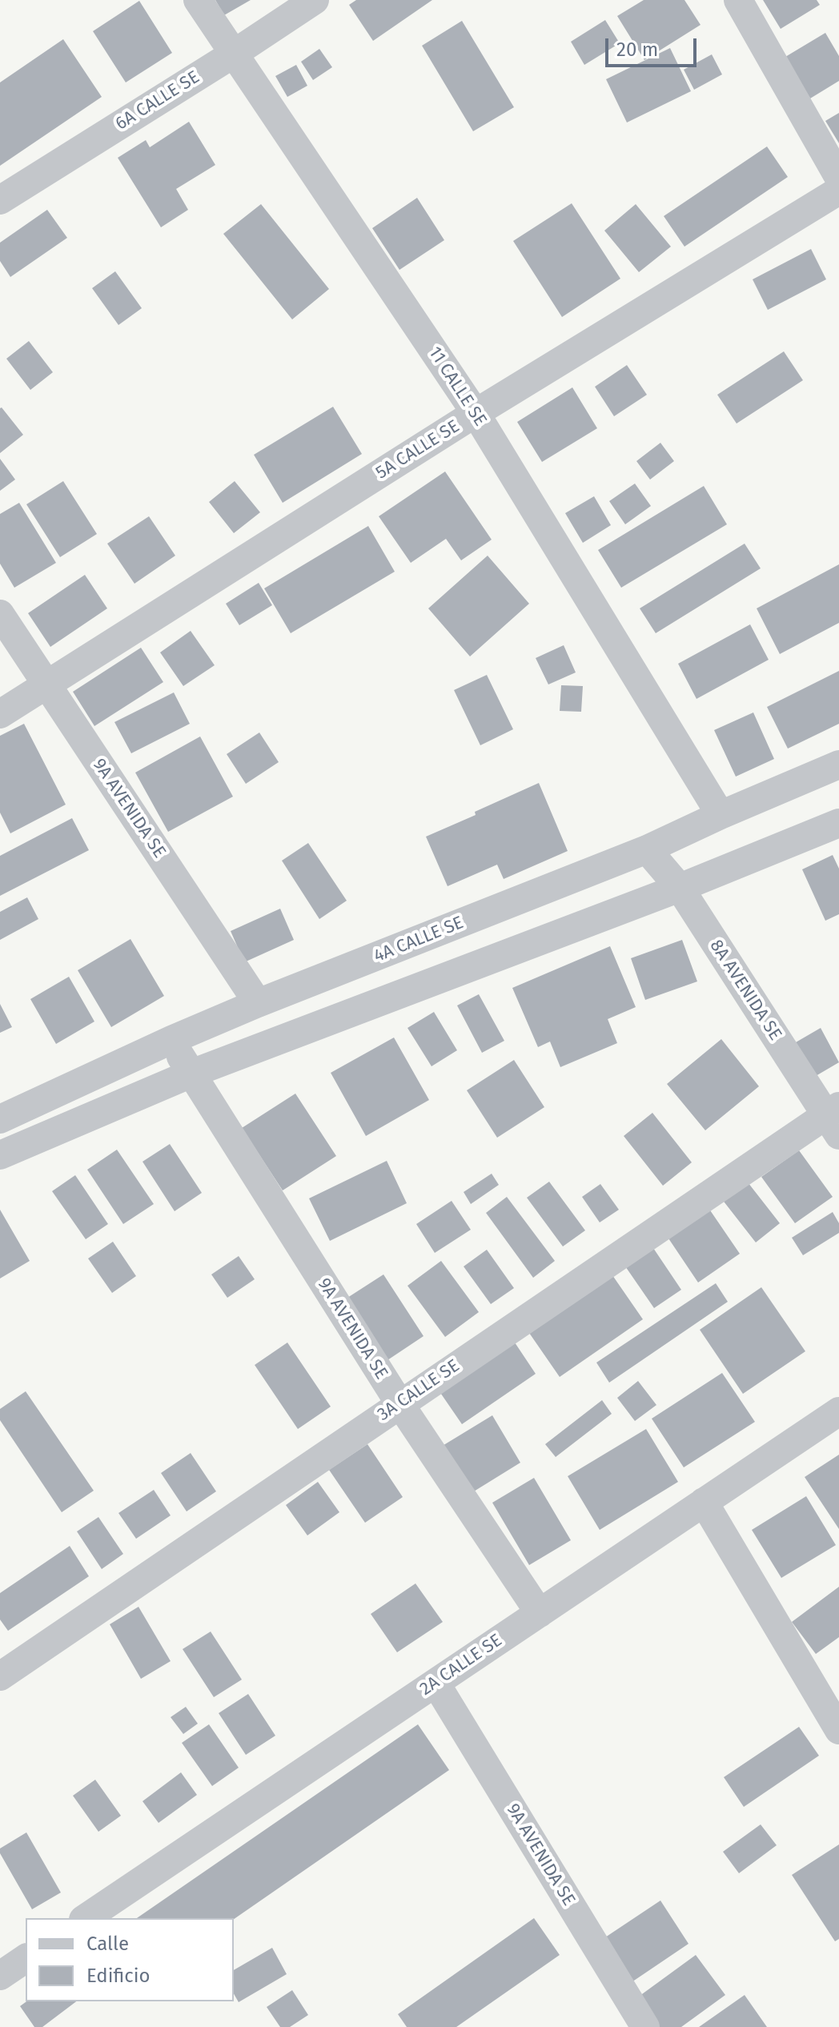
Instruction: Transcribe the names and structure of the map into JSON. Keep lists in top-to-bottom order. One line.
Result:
{"streets":{"street":["6A CALLE SE","11 CALLE SE","5A CALLE SE","9A AVENIDA SE","4A CALLE SE","8A AVENIDA SE","3A CALLE SE","2A CALLE SE"]},"crossings":[["6A CALLE SE","11 CALLE SE"],["11 CALLE SE","5A CALLE SE"],["11 CALLE SE","4A CALLE SE"],["5A CALLE SE","9A AVENIDA SE"],["9A AVENIDA SE","4A CALLE SE"],["9A AVENIDA SE","3A CALLE SE"],["9A AVENIDA SE","2A CALLE SE"],["4A CALLE SE","8A AVENIDA SE"],["8A AVENIDA SE","3A CALLE SE"]],"legend":["Calle","Edificio"],"scale_bar":"20 m"}
